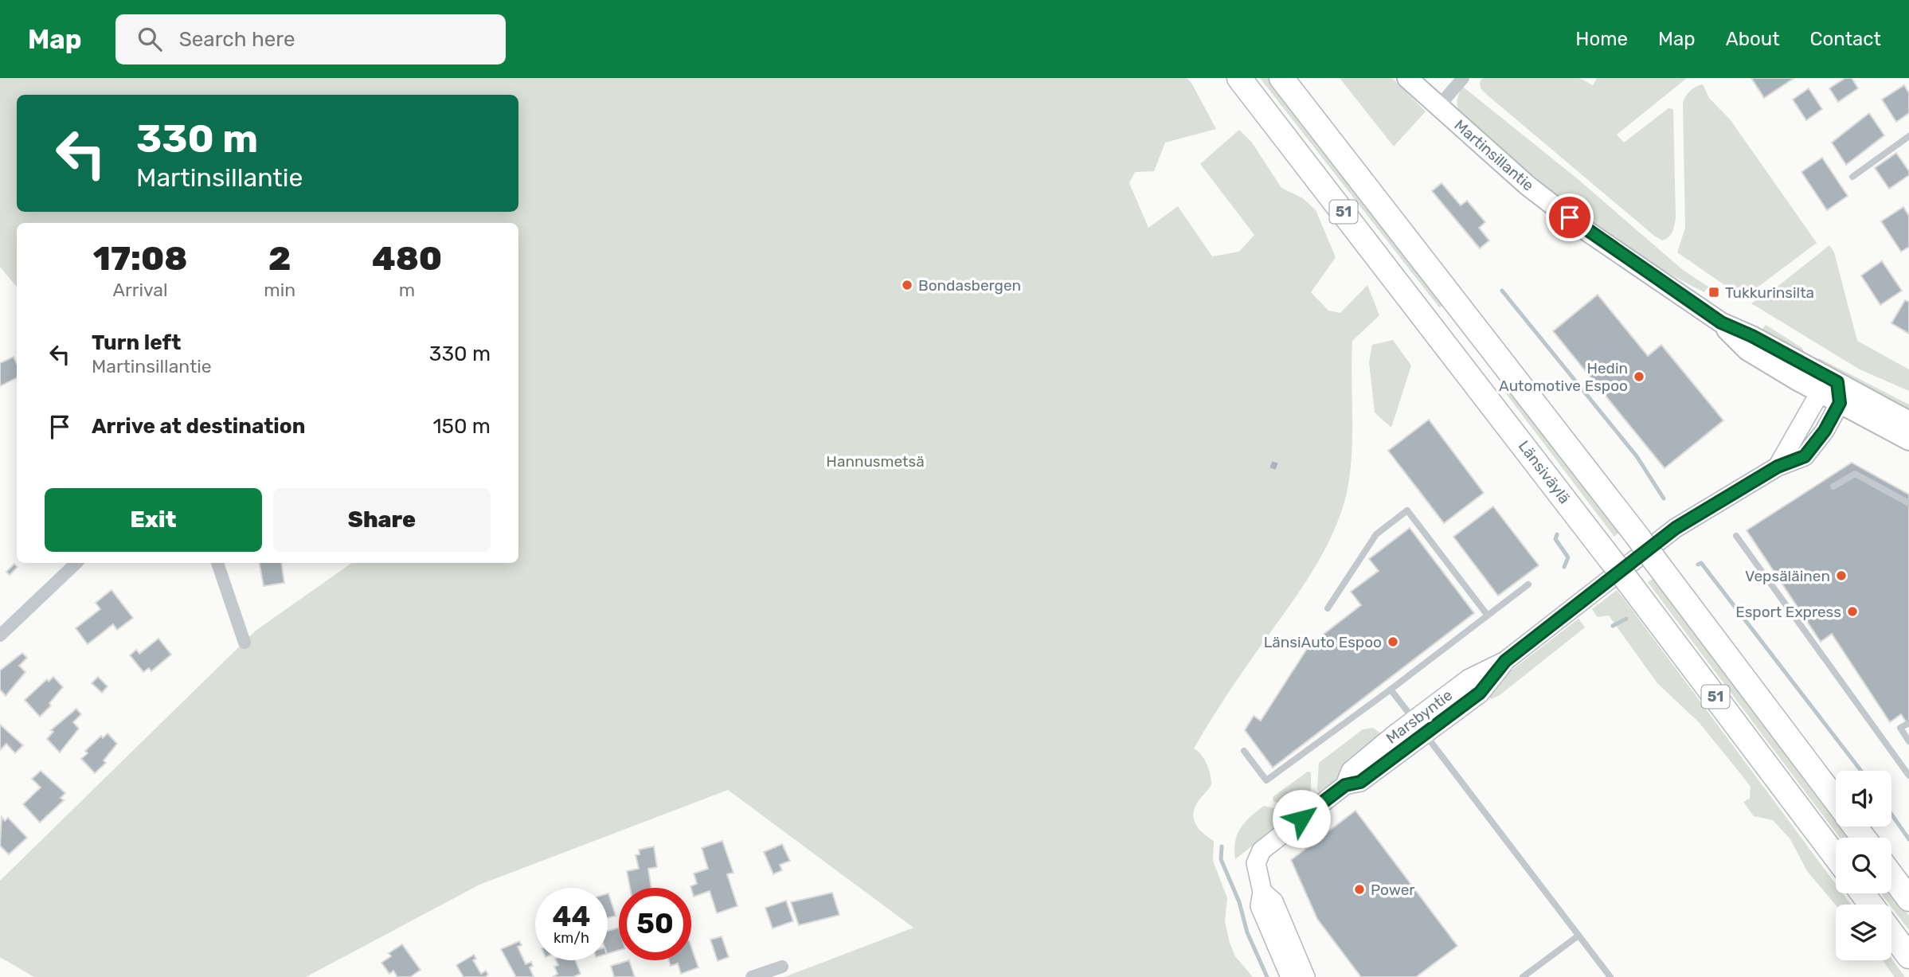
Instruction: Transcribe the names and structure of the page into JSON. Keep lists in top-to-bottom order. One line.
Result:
{"streets":{"highway":["51","Länsiväylä"],"main road":["Martinsillantie","Marsbyntie"]},"crossings":[["Martinsillantie","Marsbyntie"]],"parks":["Hannusmetsä"],"places":{"other":["Bondasbergen","Hedin Automotive Espoo","Vepsäläinen","Esport Express","LänsiAuto Espoo","Power"],"transit":["Tukkurinsilta"]},"page":{"header":"Map","search":"Search here","nav":["Home","Map","About","Contact"],"turn":["330 m","Martinsillantie"],"eta":["17:08","Arrival","2","min","480","m"],"list":[{"name":"Turn left","note":"Martinsillantie","value":"330 m"},{"name":"Arrive at destination","value":"150 m"}],"buttons":["Exit","Share"],"speed":"44 km/h","limit":"50"}}
